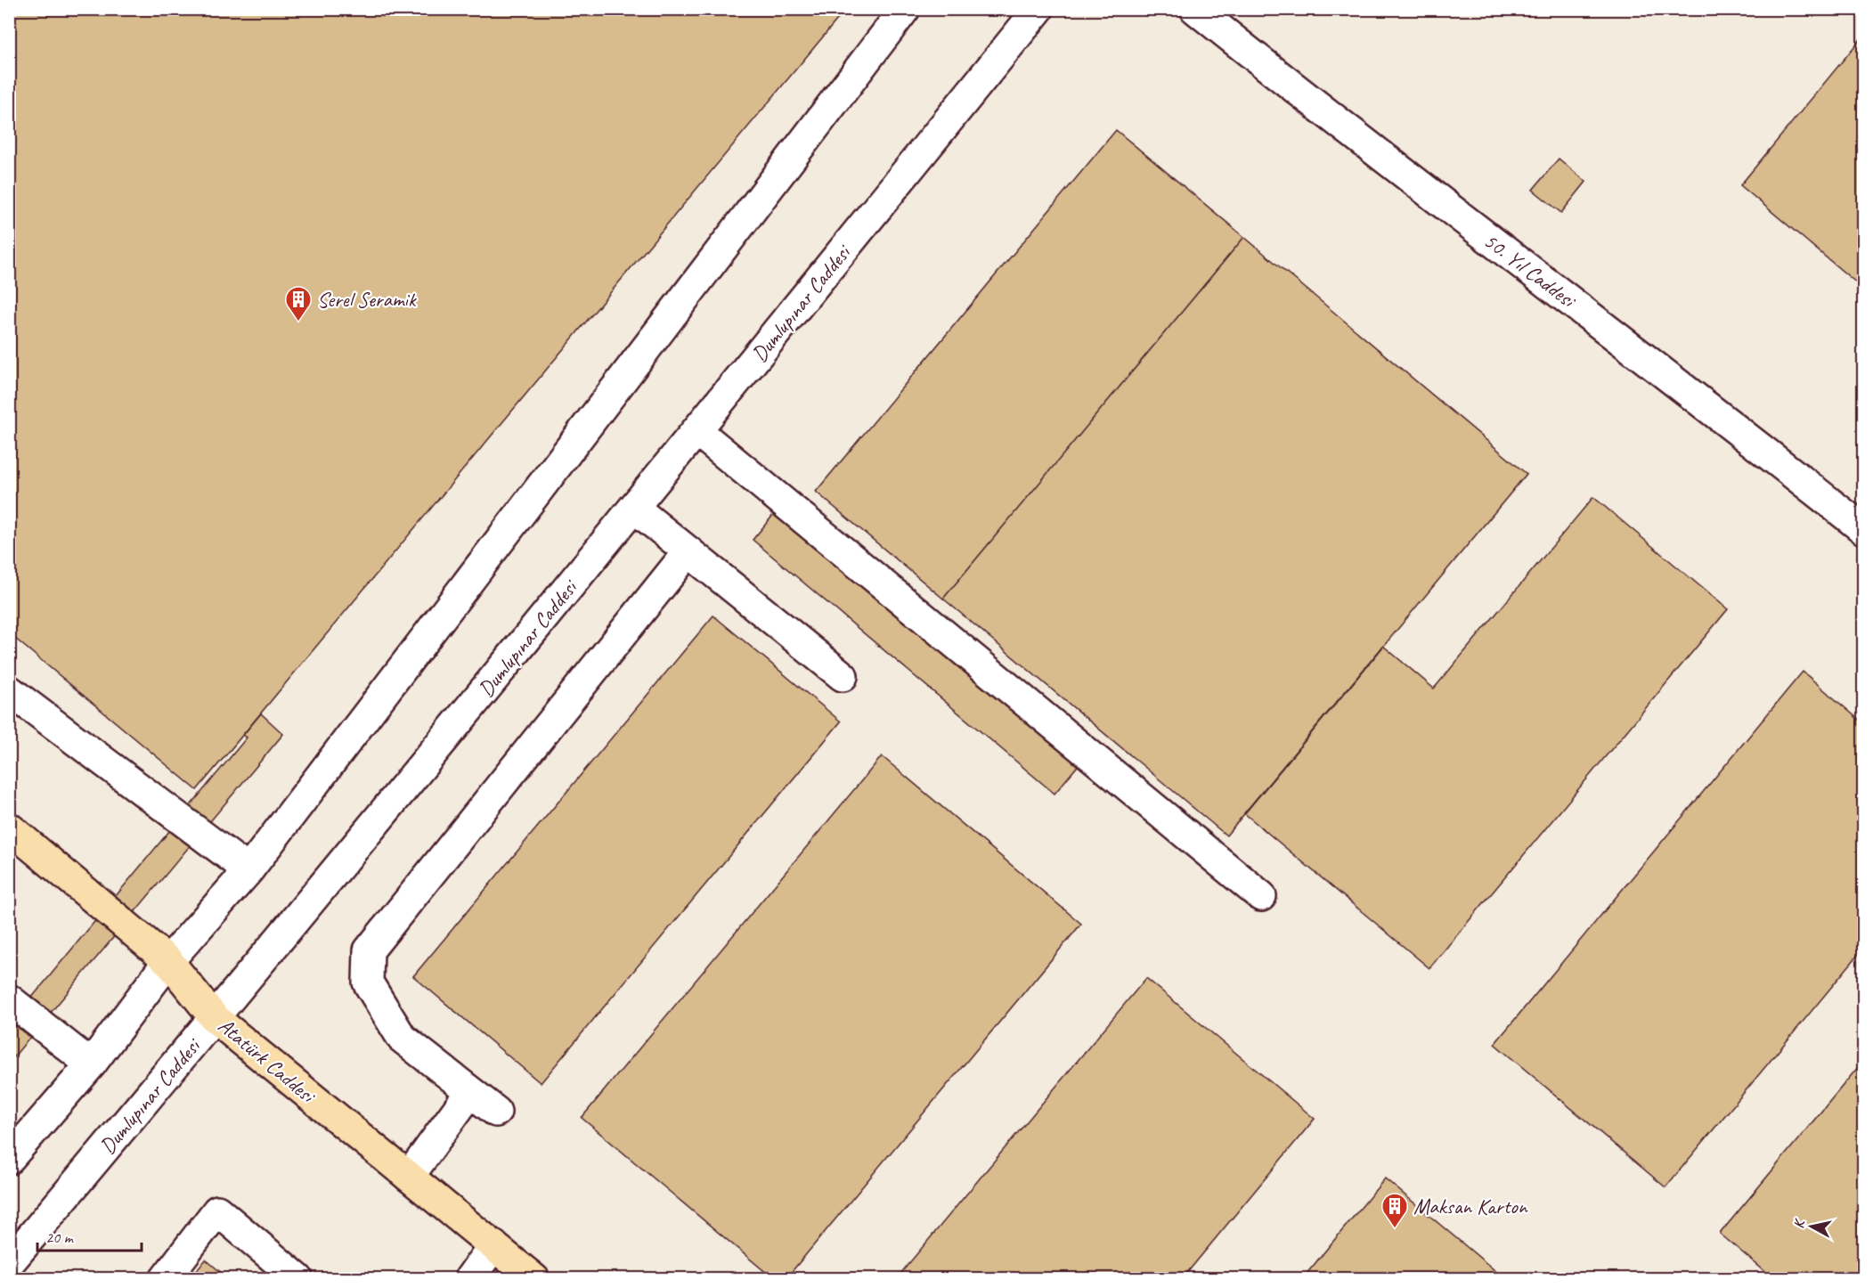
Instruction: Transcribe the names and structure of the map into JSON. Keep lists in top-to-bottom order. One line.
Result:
{"streets":{"main road":["Atatürk Caddesi"],"street":["50. Yıl Caddesi","Dumlupınar Caddesi"]},"crossings":[["Dumlupınar Caddesi","Atatürk Caddesi"]],"places":{"building":["Serel Seramik","Maksan Karton"]},"scale_bar":"20 m","north":"left"}
